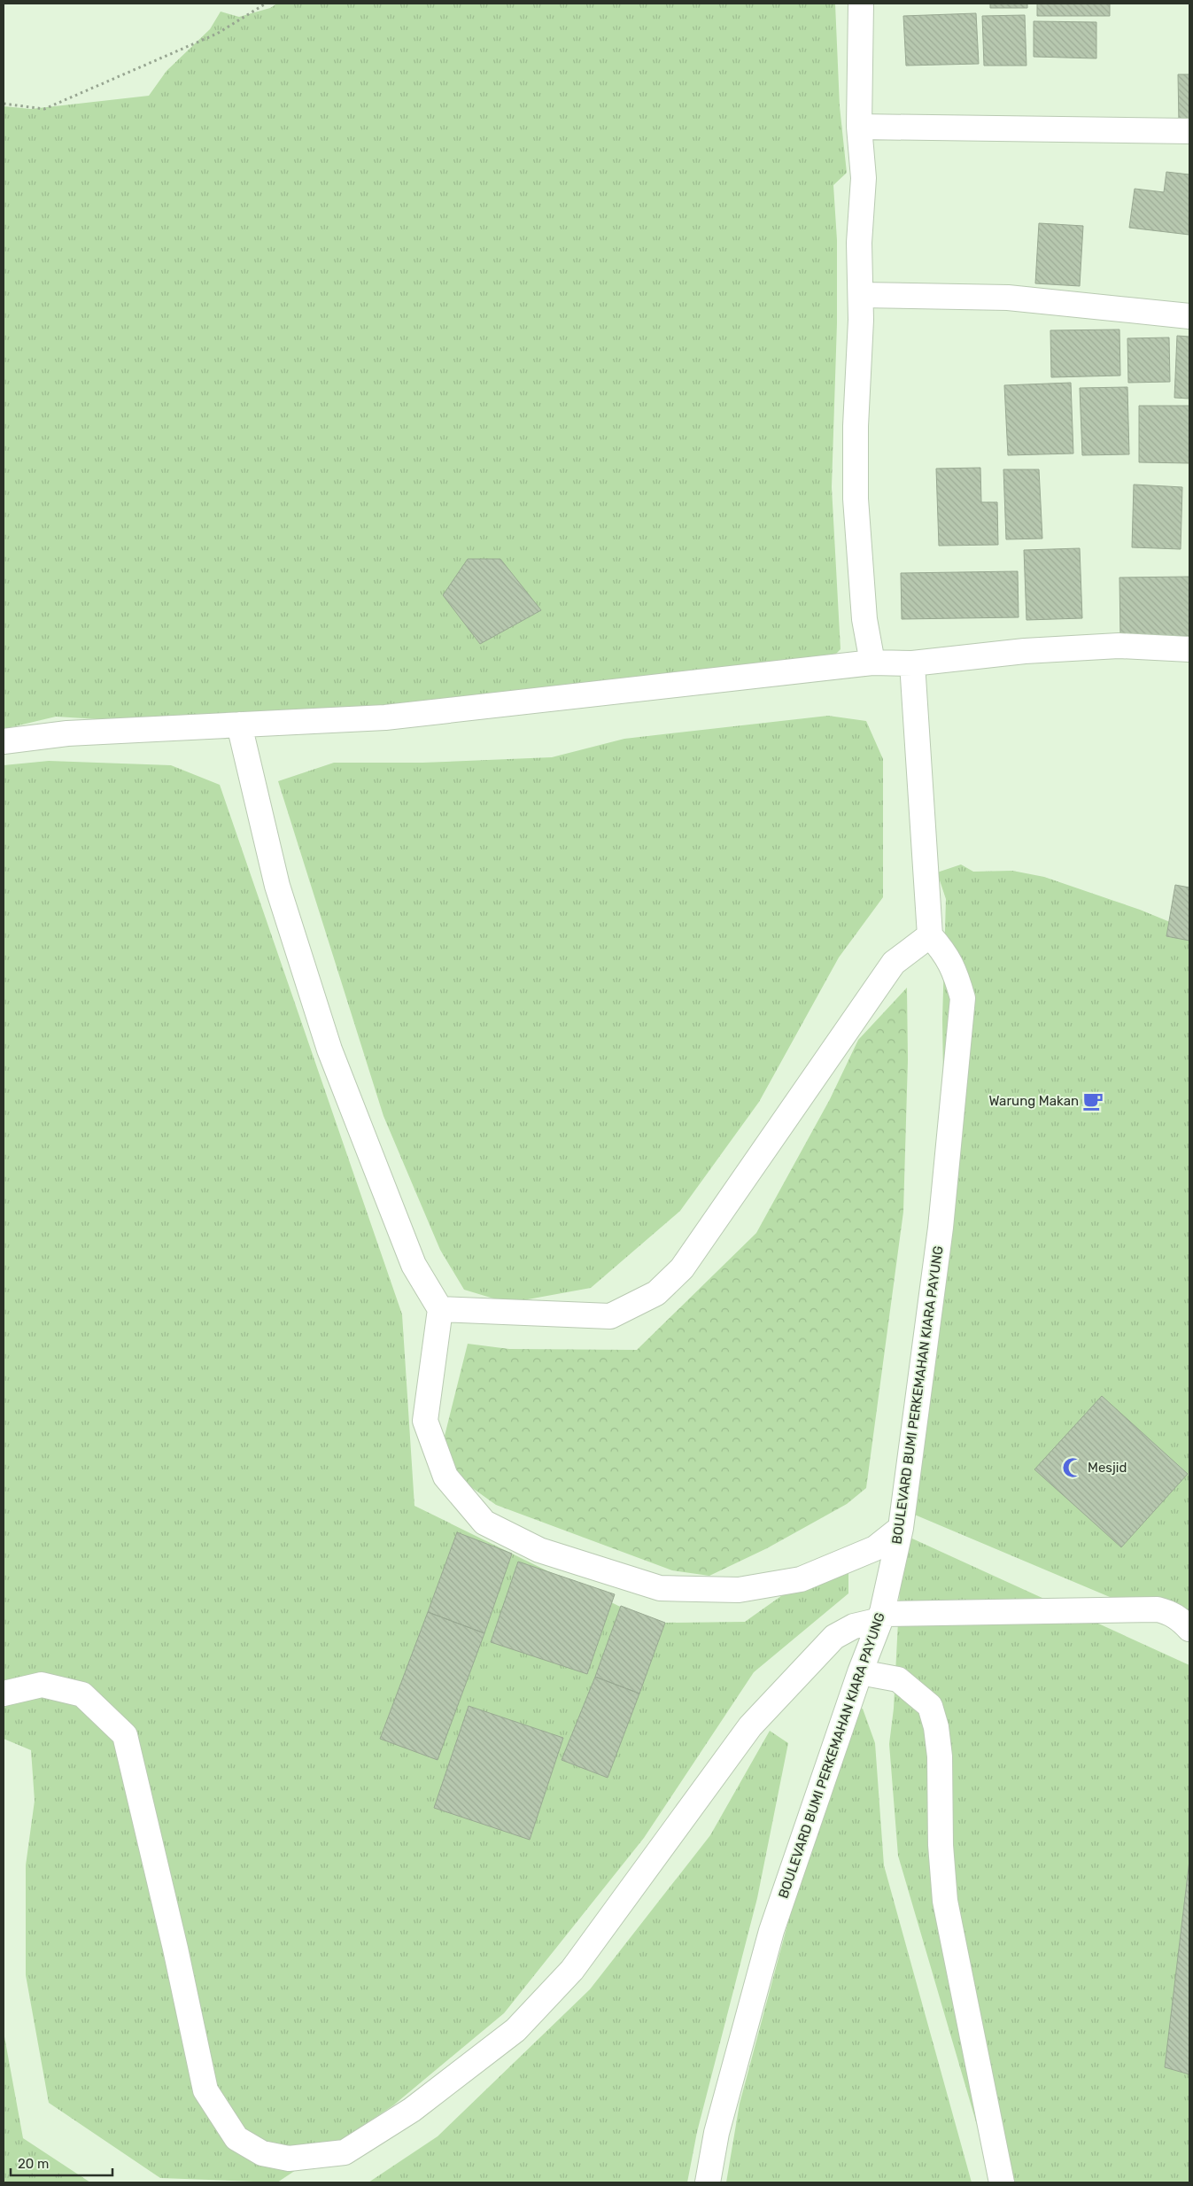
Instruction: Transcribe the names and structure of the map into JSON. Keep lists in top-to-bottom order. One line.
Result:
{"streets":{"street":["BOULEVARD BUMI PERKEMAHAN KIARA PAYUNG"]},"places":{"cafe":["Warung Makan"],"mosque":["Mesjid"]},"scale_bar":"20 m"}
